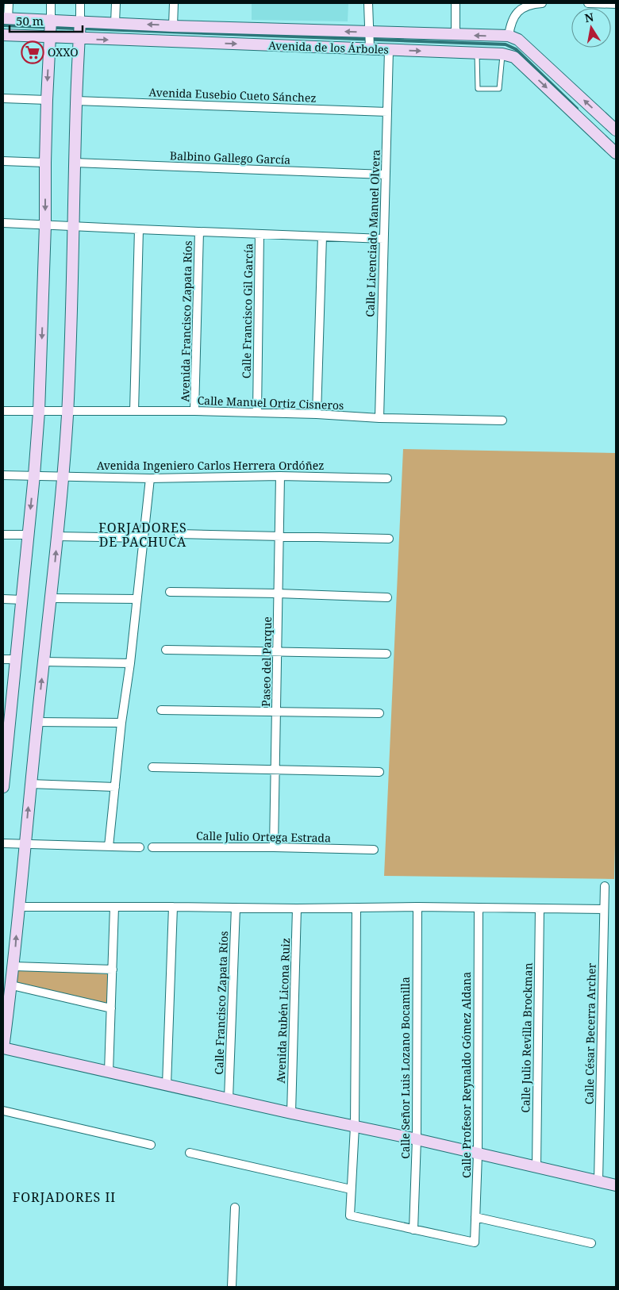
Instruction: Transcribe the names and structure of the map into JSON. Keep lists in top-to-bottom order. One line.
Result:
{"streets":{"street":["Avenida de los Árboles","Avenida Eusebio Cueto Sánchez","Balbino Gallego García","Calle Licenciado Manuel Olvera","Calle Francisco Gil García","Avenida Francisco Zapata Ríos","Calle Manuel Ortiz Cisneros","Avenida Ingeniero Carlos Herrera Ordóñez","Paseo del Parque","Calle Julio Ortega Estrada","Calle Francisco Zapata Ríos","Avenida Rubén Licona Ruiz","Calle César Becerra Archer","Calle Julio Revilla Brockman","Calle Señor Luis Lozano Bocamilla","Calle Profesor Reynaldo Gómez Aldana"]},"crossings":[["Avenida de los Árboles","Calle Licenciado Manuel Olvera"],["Avenida Eusebio Cueto Sánchez","Calle Licenciado Manuel Olvera"],["Balbino Gallego García","Calle Licenciado Manuel Olvera"],["Calle Licenciado Manuel Olvera","Calle Manuel Ortiz Cisneros"],["Calle Francisco Gil García","Calle Manuel Ortiz Cisneros"],["Avenida Francisco Zapata Ríos","Calle Manuel Ortiz Cisneros"],["Avenida Ingeniero Carlos Herrera Ordóñez","Paseo del Parque"],["Paseo del Parque","Calle Julio Ortega Estrada"],["Calle Señor Luis Lozano Bocamilla","Calle Profesor Reynaldo Gómez Aldana"]],"districts":["FORJADORES DE PACHUCA","FORJADORES II"],"places":{"supermarket":["OXXO"]},"scale_bar":"50 m","north":"top"}
